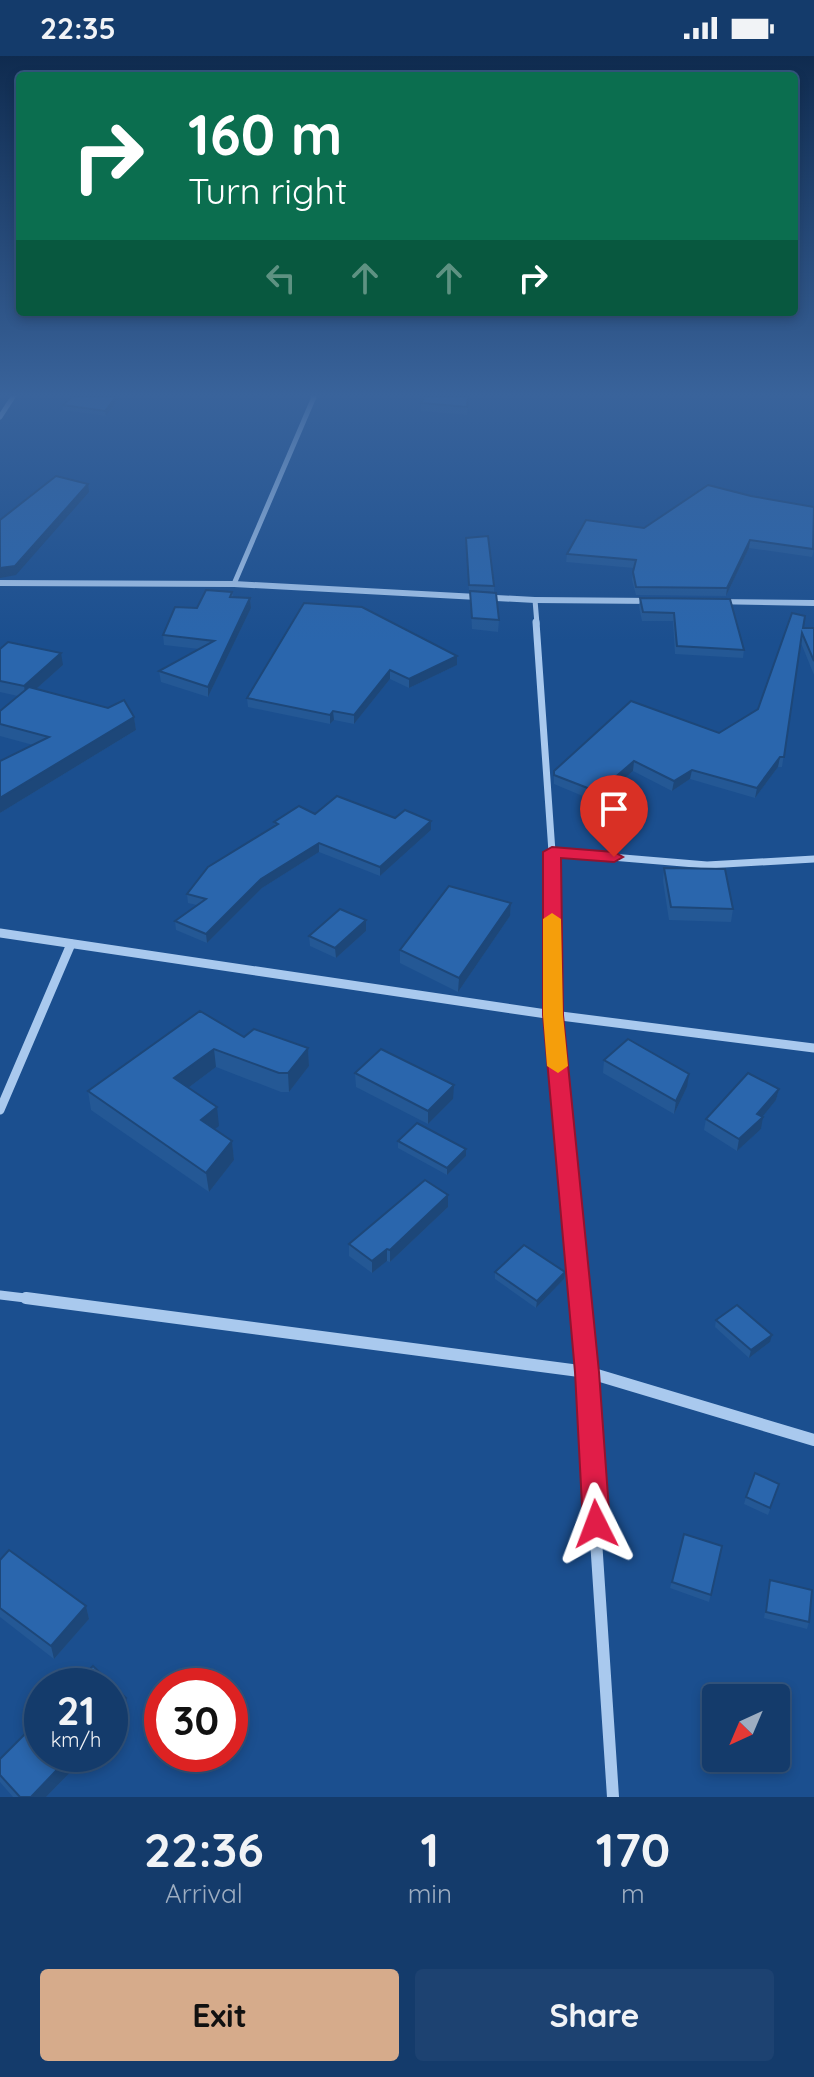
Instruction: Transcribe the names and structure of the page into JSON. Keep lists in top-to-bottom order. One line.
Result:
{"north":"bottom left","page":{"status":"22:35","turn":["160 m","Turn right"],"speed":"21 km/h","limit":"30","eta":["22:36","Arrival","1","min","170","m"],"buttons":["Exit","Share"]}}
